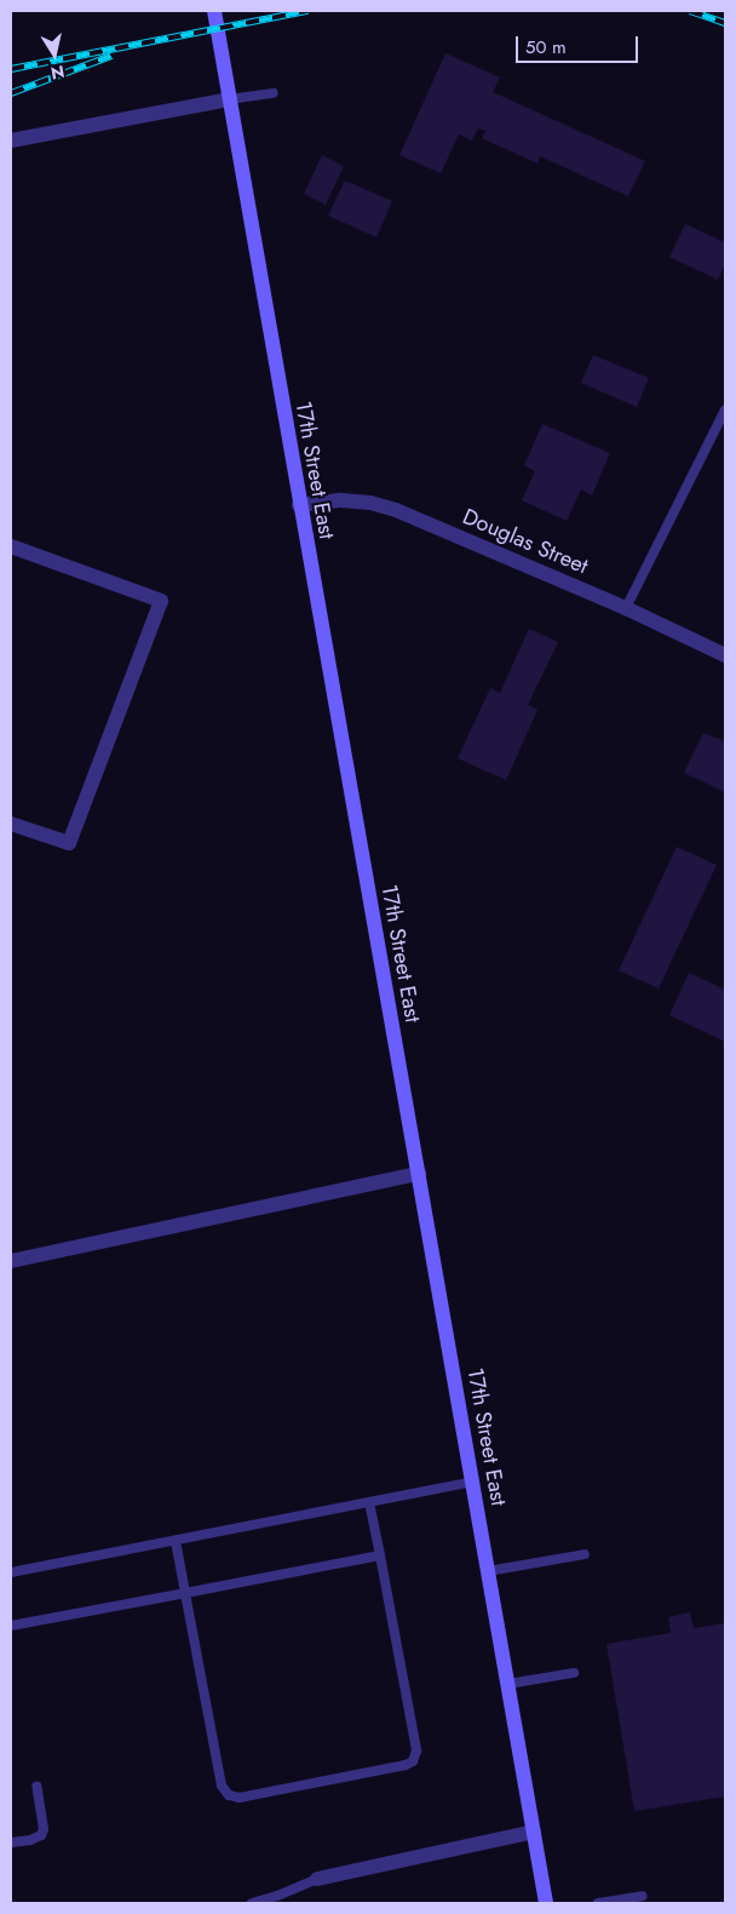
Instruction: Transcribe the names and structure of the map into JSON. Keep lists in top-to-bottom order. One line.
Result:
{"streets":{"main road":["17th Street East"],"street":["Douglas Street"]},"crossings":[["17th Street East","Douglas Street"]],"scale_bar":"50 m","north":"bottom"}
